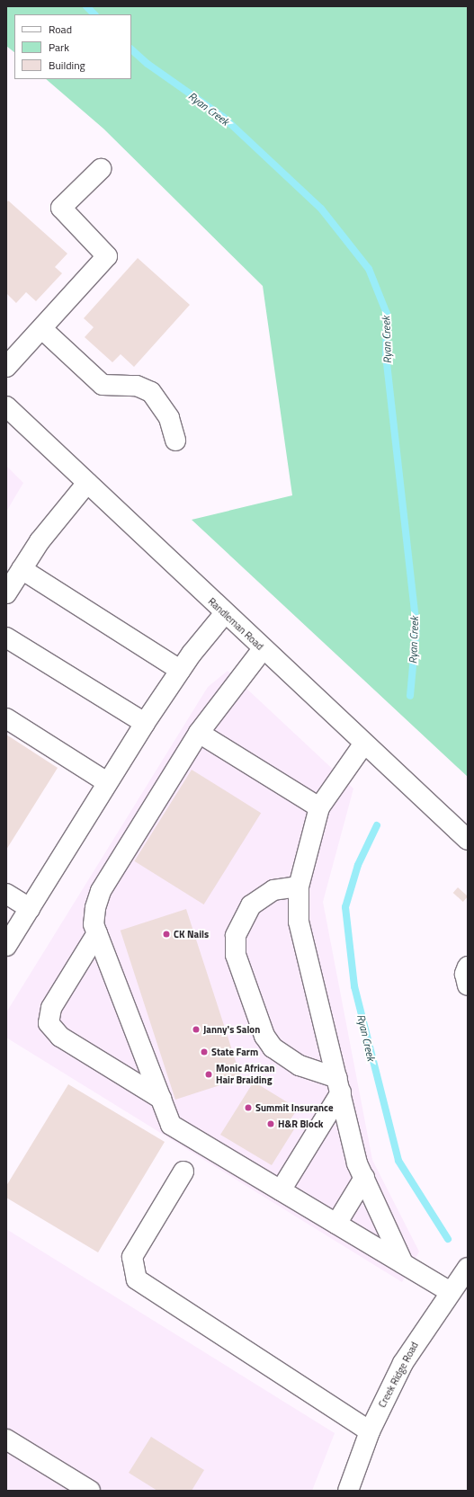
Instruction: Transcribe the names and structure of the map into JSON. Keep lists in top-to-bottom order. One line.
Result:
{"streets":{"main road":["Randleman Road","Creek Ridge Road"]},"water":["Ryan Creek"],"places":["CK Nails","Janny's Salon","State Farm","Monic African Hair Braiding","Summit Insurance","H&R Block"],"legend":["Road","Park","Building"]}
